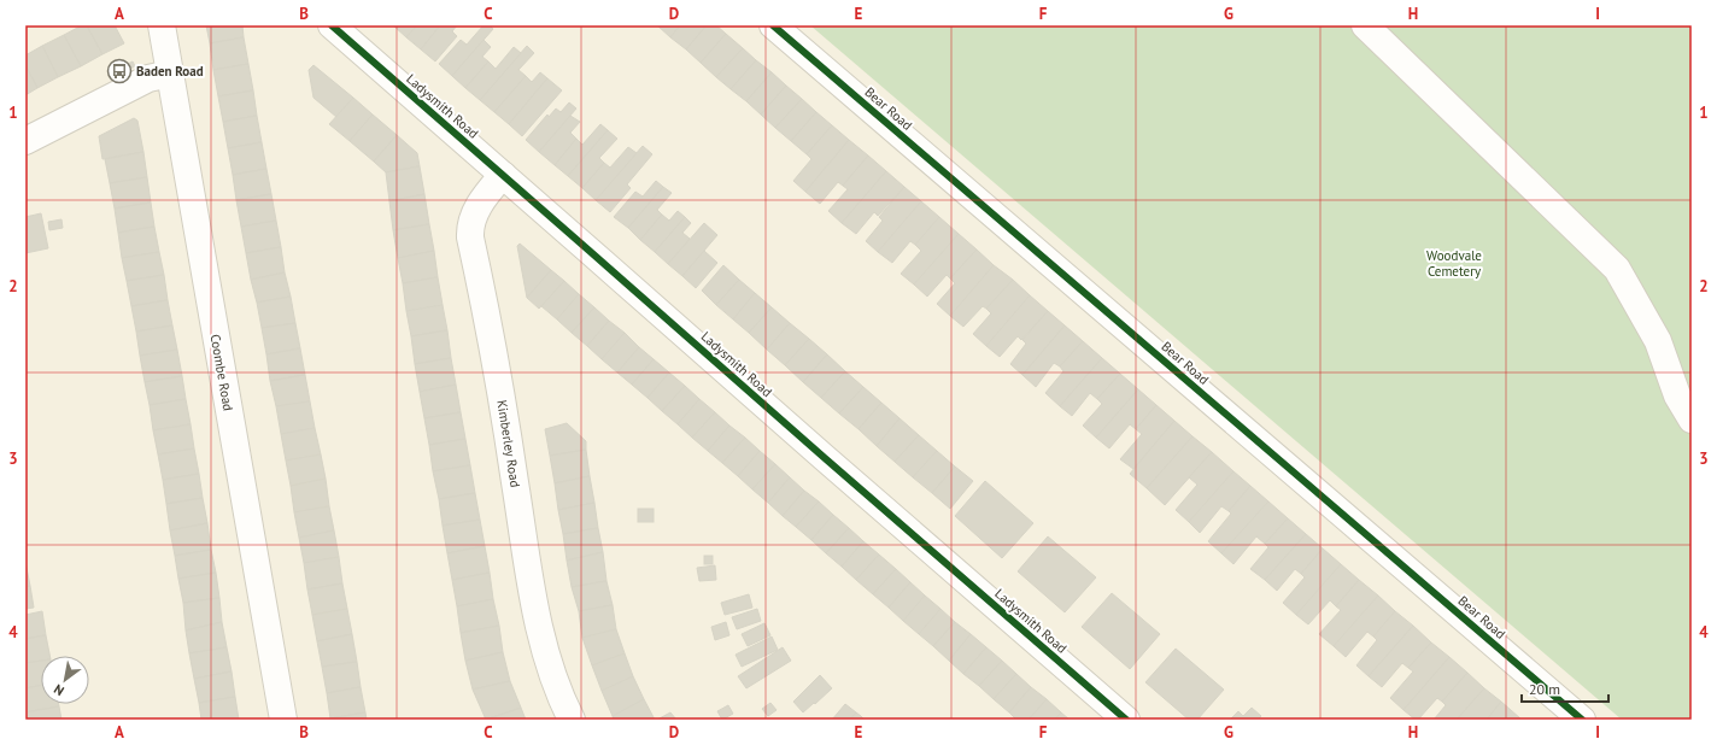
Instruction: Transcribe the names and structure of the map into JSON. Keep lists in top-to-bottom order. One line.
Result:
{"streets":{"street":["Ladysmith Road","Bear Road","Coombe Road","Kimberley Road"]},"crossings":[["Ladysmith Road","Kimberley Road"]],"parks":["Woodvale Cemetery"],"places":{"bus stop":["Baden Road"]},"scale_bar":"20 m","north":"bottom left","grid":{"columns":["A","B","C","D","E","F","G","H","I"],"rows":["1","2","3","4"]}}
